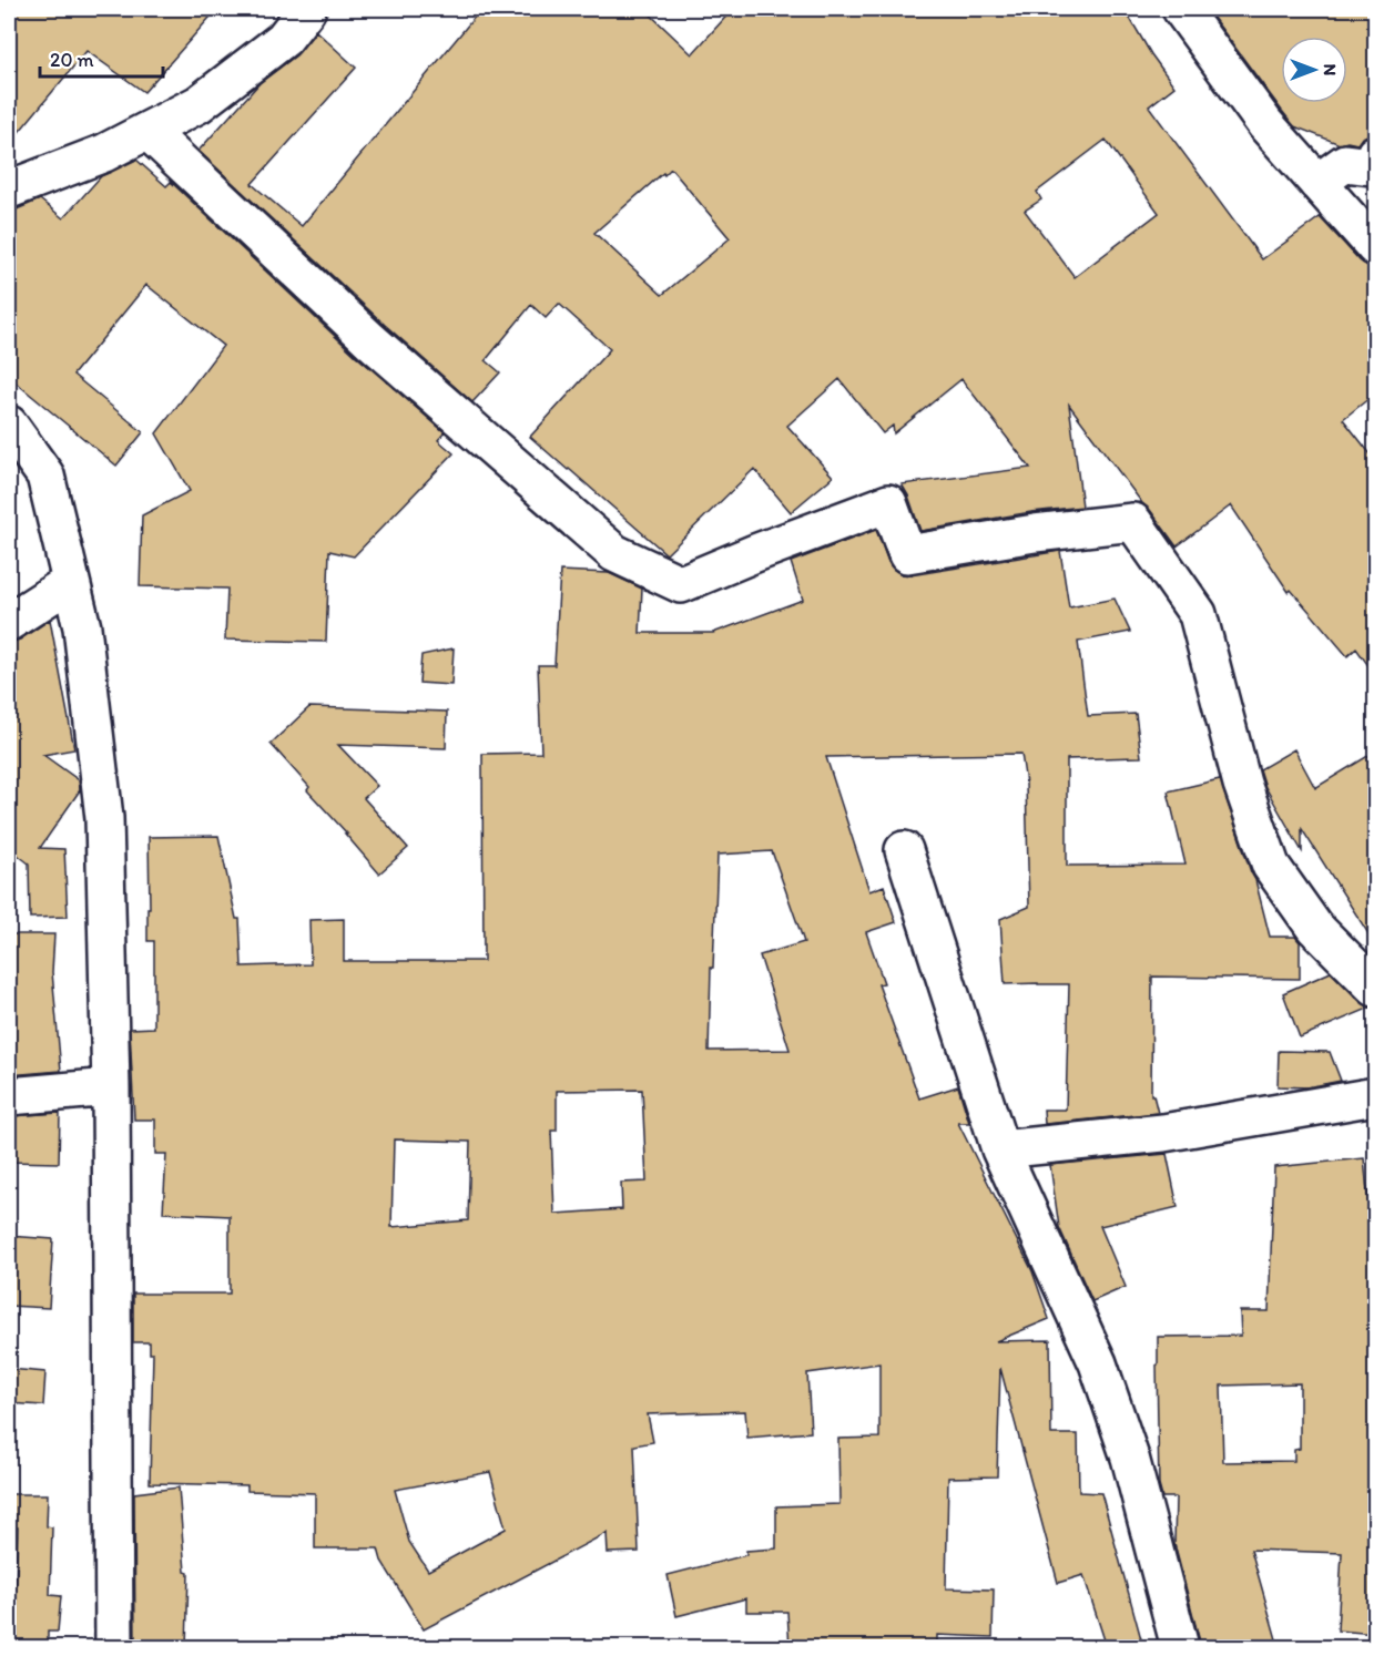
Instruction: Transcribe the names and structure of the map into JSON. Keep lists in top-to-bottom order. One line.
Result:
{"scale_bar":"20 m","north":"right"}
